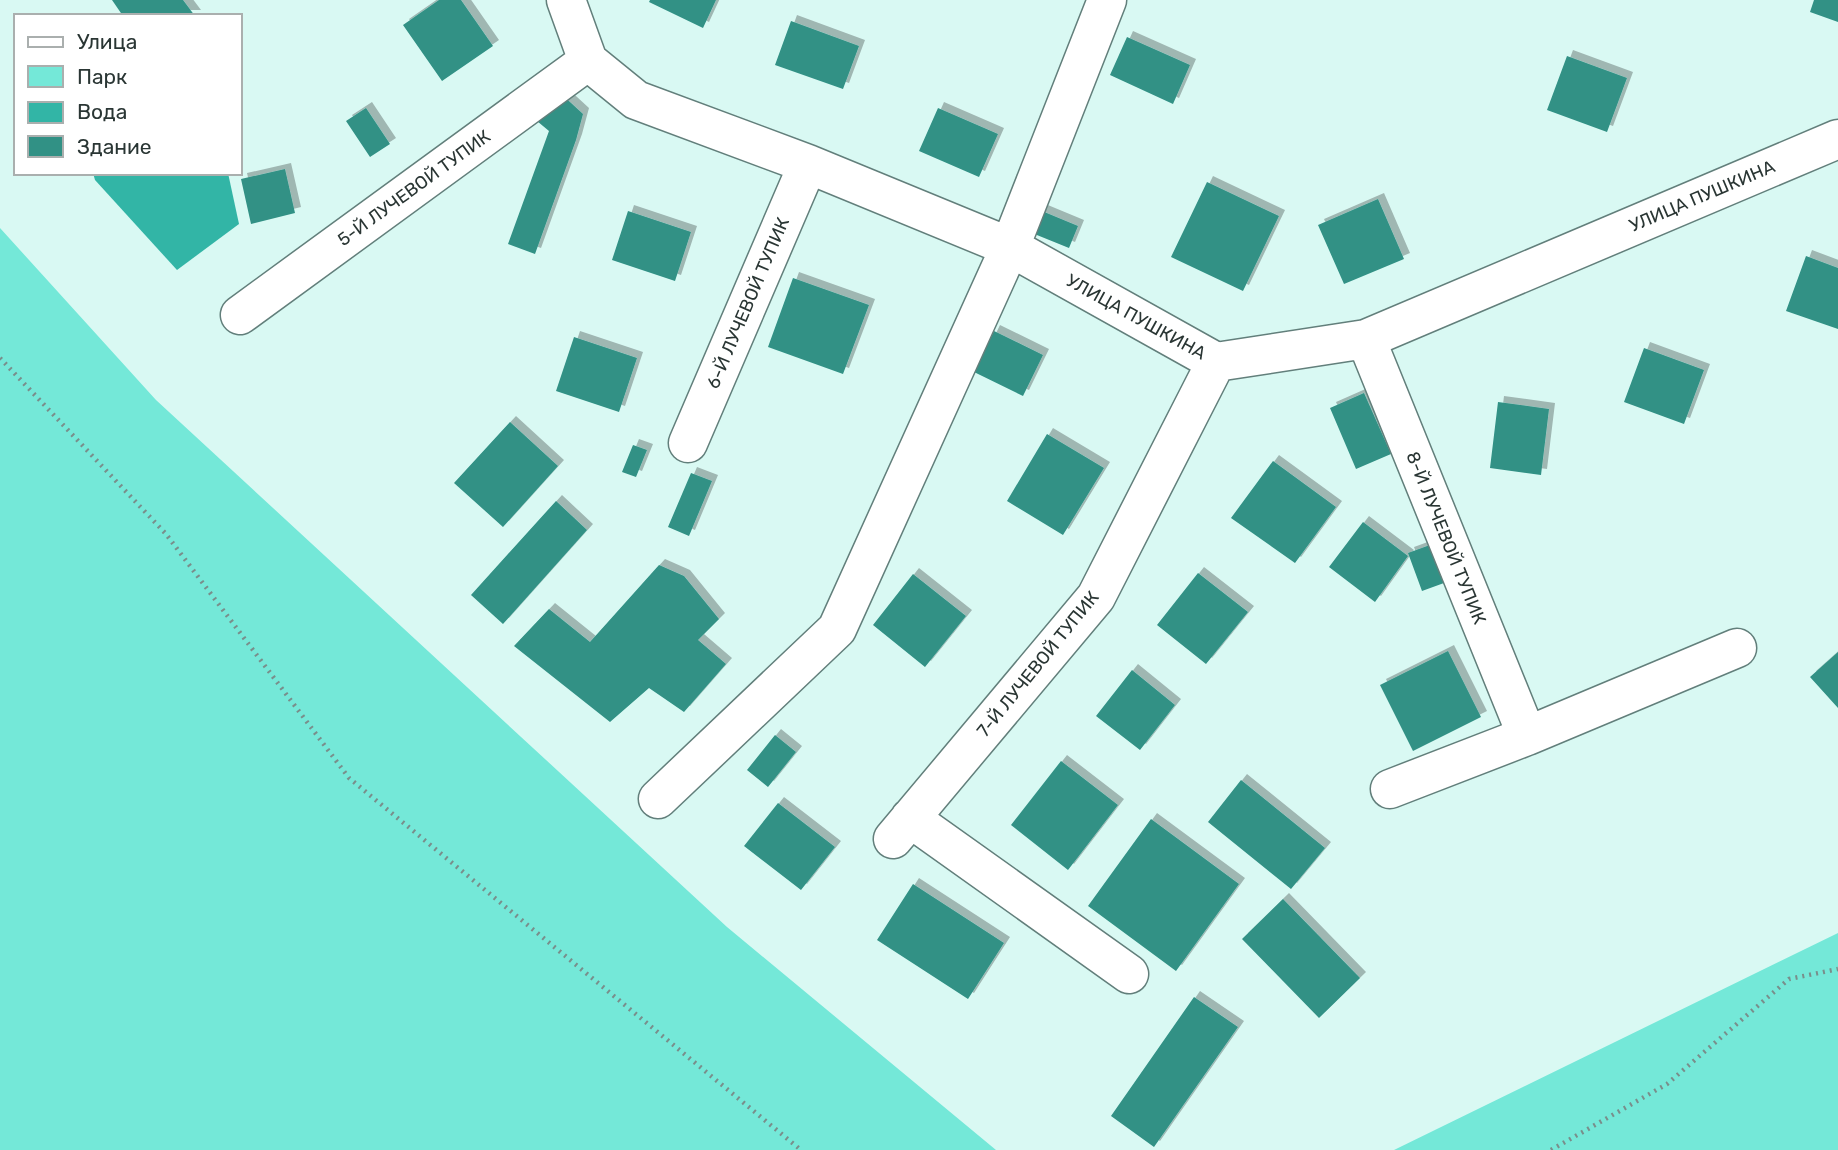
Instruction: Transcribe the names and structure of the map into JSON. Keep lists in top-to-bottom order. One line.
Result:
{"streets":{"street":["5-Й ЛУЧЕВОЙ ТУПИК","УЛИЦА ПУШКИНА","6-Й ЛУЧЕВОЙ ТУПИК","8-Й ЛУЧЕВОЙ ТУПИК","7-Й ЛУЧЕВОЙ ТУПИК"]},"crossings":[["5-Й ЛУЧЕВОЙ ТУПИК","УЛИЦА ПУШКИНА"],["УЛИЦА ПУШКИНА","6-Й ЛУЧЕВОЙ ТУПИК"],["УЛИЦА ПУШКИНА","8-Й ЛУЧЕВОЙ ТУПИК"],["УЛИЦА ПУШКИНА","7-Й ЛУЧЕВОЙ ТУПИК"]],"legend":["Улица","Парк","Вода","Здание"]}
